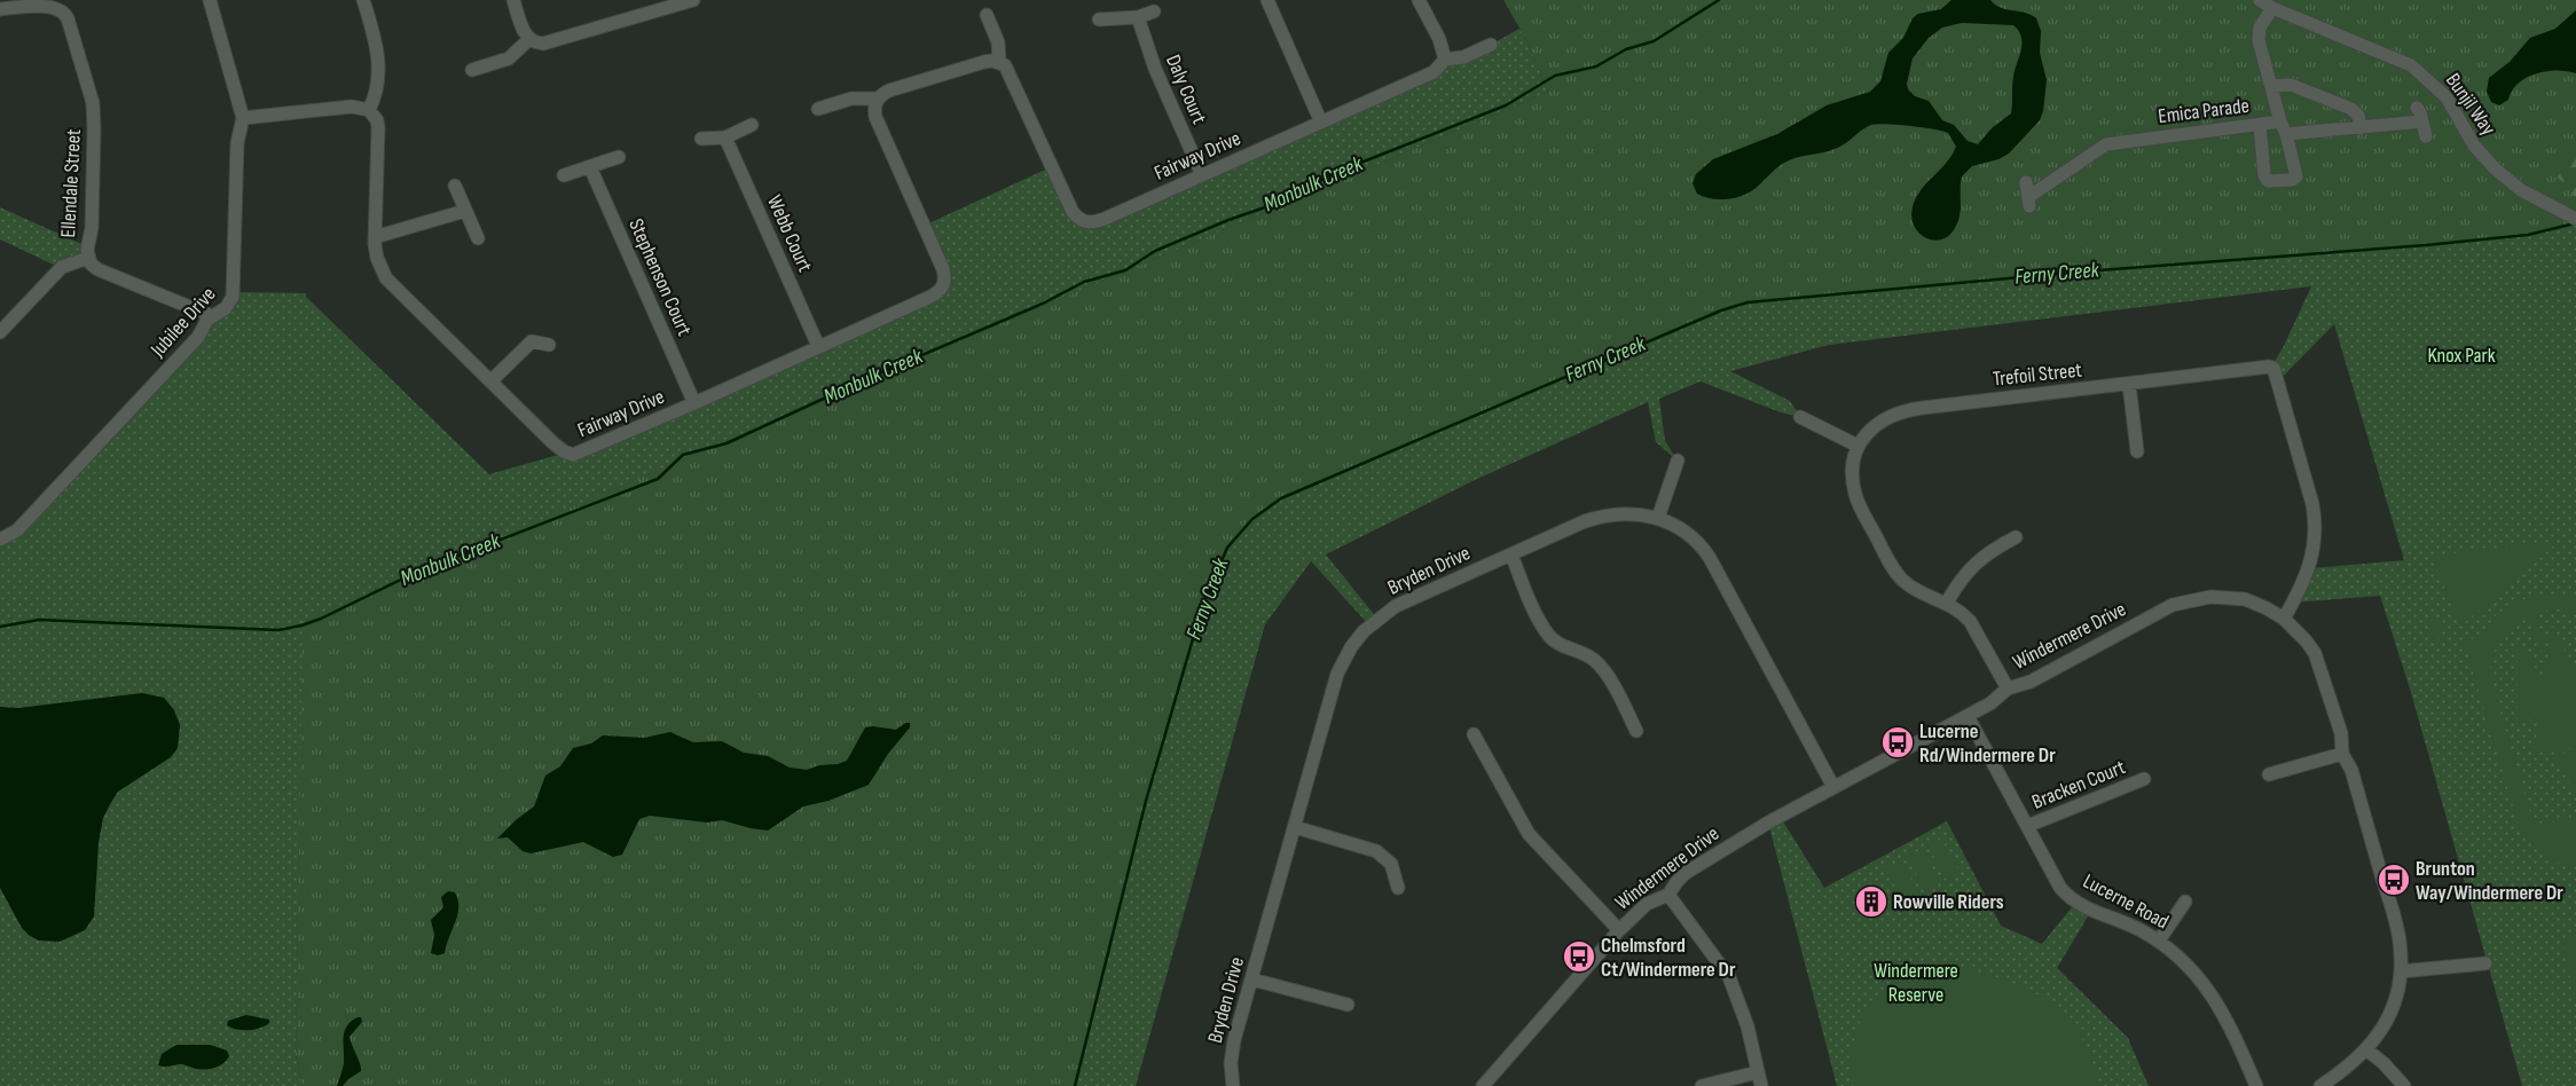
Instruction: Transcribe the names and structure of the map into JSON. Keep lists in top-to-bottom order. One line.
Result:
{"streets":{"street":["Daly Court","Bunjil Way","Emica Parade","Fairway Drive","Ellendale Street","Webb Court","Stephenson Court","Jubilee Drive","Trefoil Street","Bryden Drive","Windermere Drive","Bracken Court","Lucerne Road"]},"crossings":[["Daly Court","Fairway Drive"],["Bunjil Way","Emica Parade"],["Fairway Drive","Webb Court"],["Fairway Drive","Stephenson Court"],["Ellendale Street","Jubilee Drive"],["Trefoil Street","Windermere Drive"],["Bryden Drive","Windermere Drive"],["Windermere Drive","Lucerne Road"],["Bracken Court","Lucerne Road"]],"water":["Monbulk Creek","Ferny Creek"],"parks":["Knox Park","Windermere Reserve"],"places":{"bus stop":["Lucerne Rd/Windermere Dr","Brunton Way/Windermere Dr","Chelmsford Ct/Windermere Dr"],"building":["Rowville Riders"]}}
